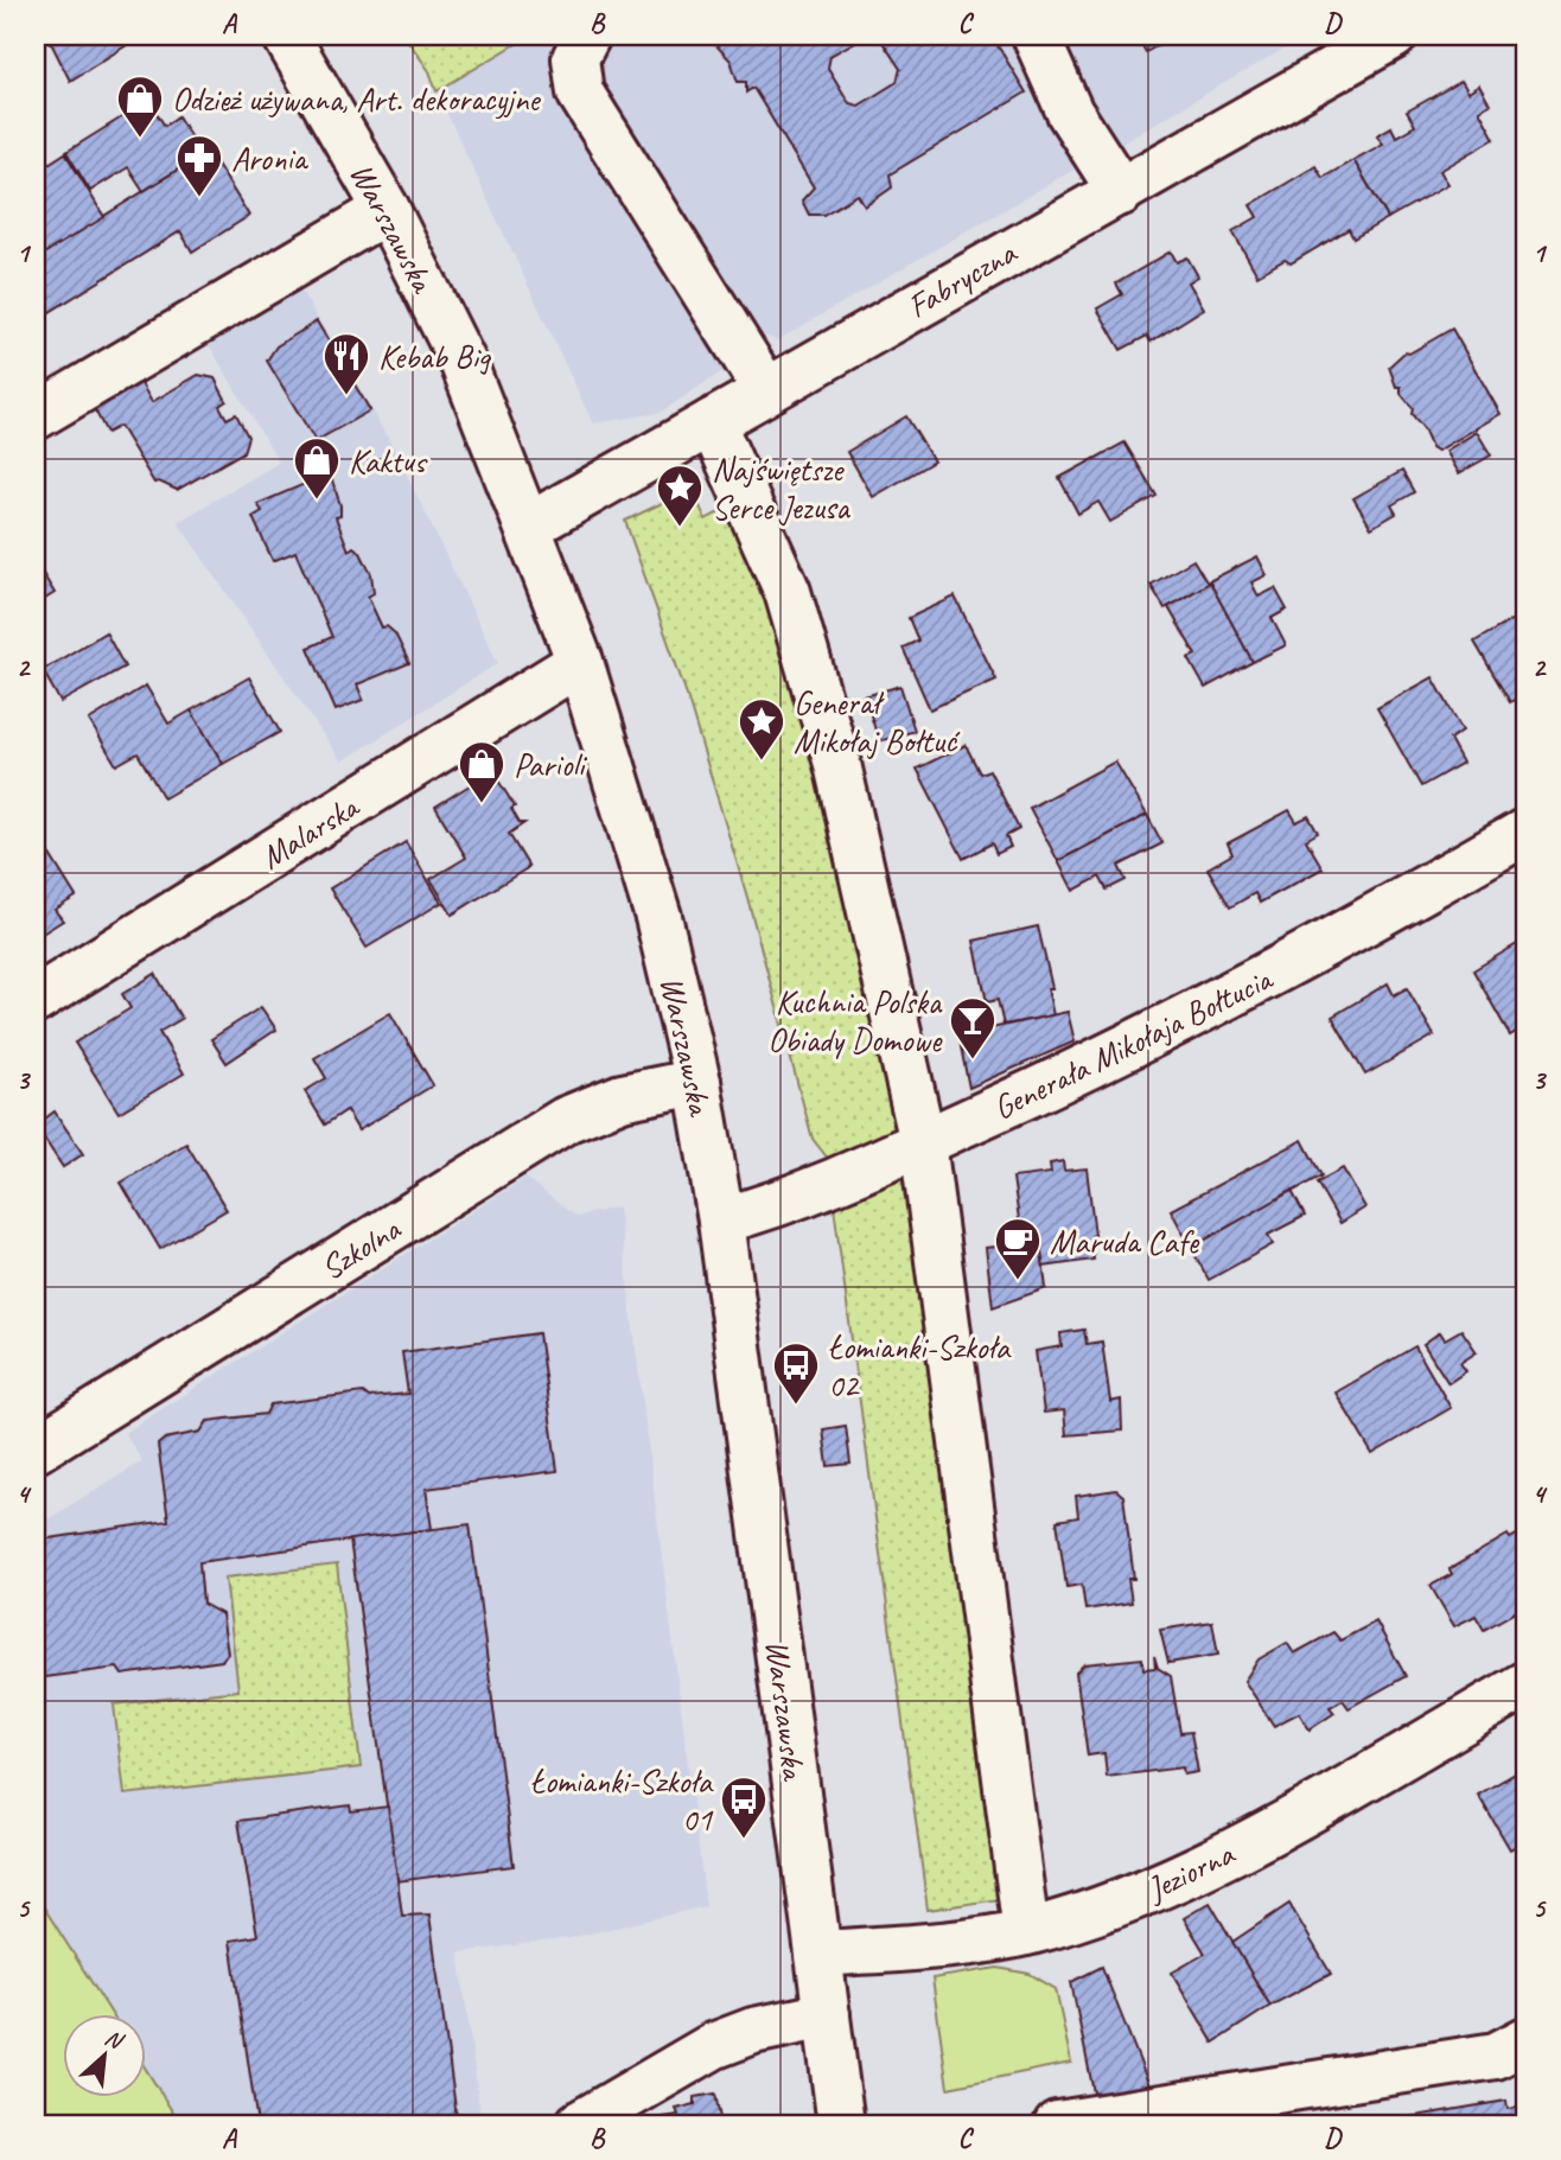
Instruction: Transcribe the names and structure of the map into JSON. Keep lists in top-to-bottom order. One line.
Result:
{"streets":{"street":["Warszawska","Fabryczna","Malarska","Generała Mikołaja Bołtucia","Szkolna","Jeziorna"]},"crossings":[["Warszawska","Fabryczna"],["Warszawska","Malarska"],["Warszawska","Generała Mikołaja Bołtucia"],["Warszawska","Szkolna"],["Warszawska","Jeziorna"]],"places":{"shop":["Odzież używana, Art. dekoracyjne","Kaktus","Parioli"],"pharmacy":["Aronia"],"restaurant":["Kebab Big"],"place":["Najświętsze Serce Jezusa","Generał Mikołaj Bołtuć"],"bar":["Kuchnia Polska Obiady Domowe"],"cafe":["Maruda Cafe"],"bus stop":["Łomianki-Szkoła 02","Łomianki-Szkoła 01"]},"north":"top right","grid":{"columns":["A","B","C","D"],"rows":["1","2","3","4","5"]}}
